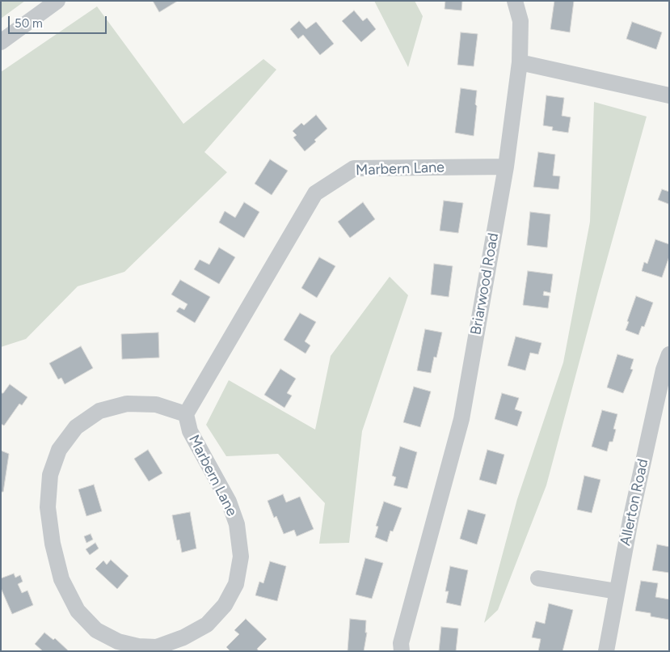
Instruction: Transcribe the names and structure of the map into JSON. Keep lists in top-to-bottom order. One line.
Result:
{"streets":{"street":["Marbern Lane","Briarwood Road","Allerton Road"]},"crossings":[["Marbern Lane","Briarwood Road"]],"scale_bar":"50 m"}
